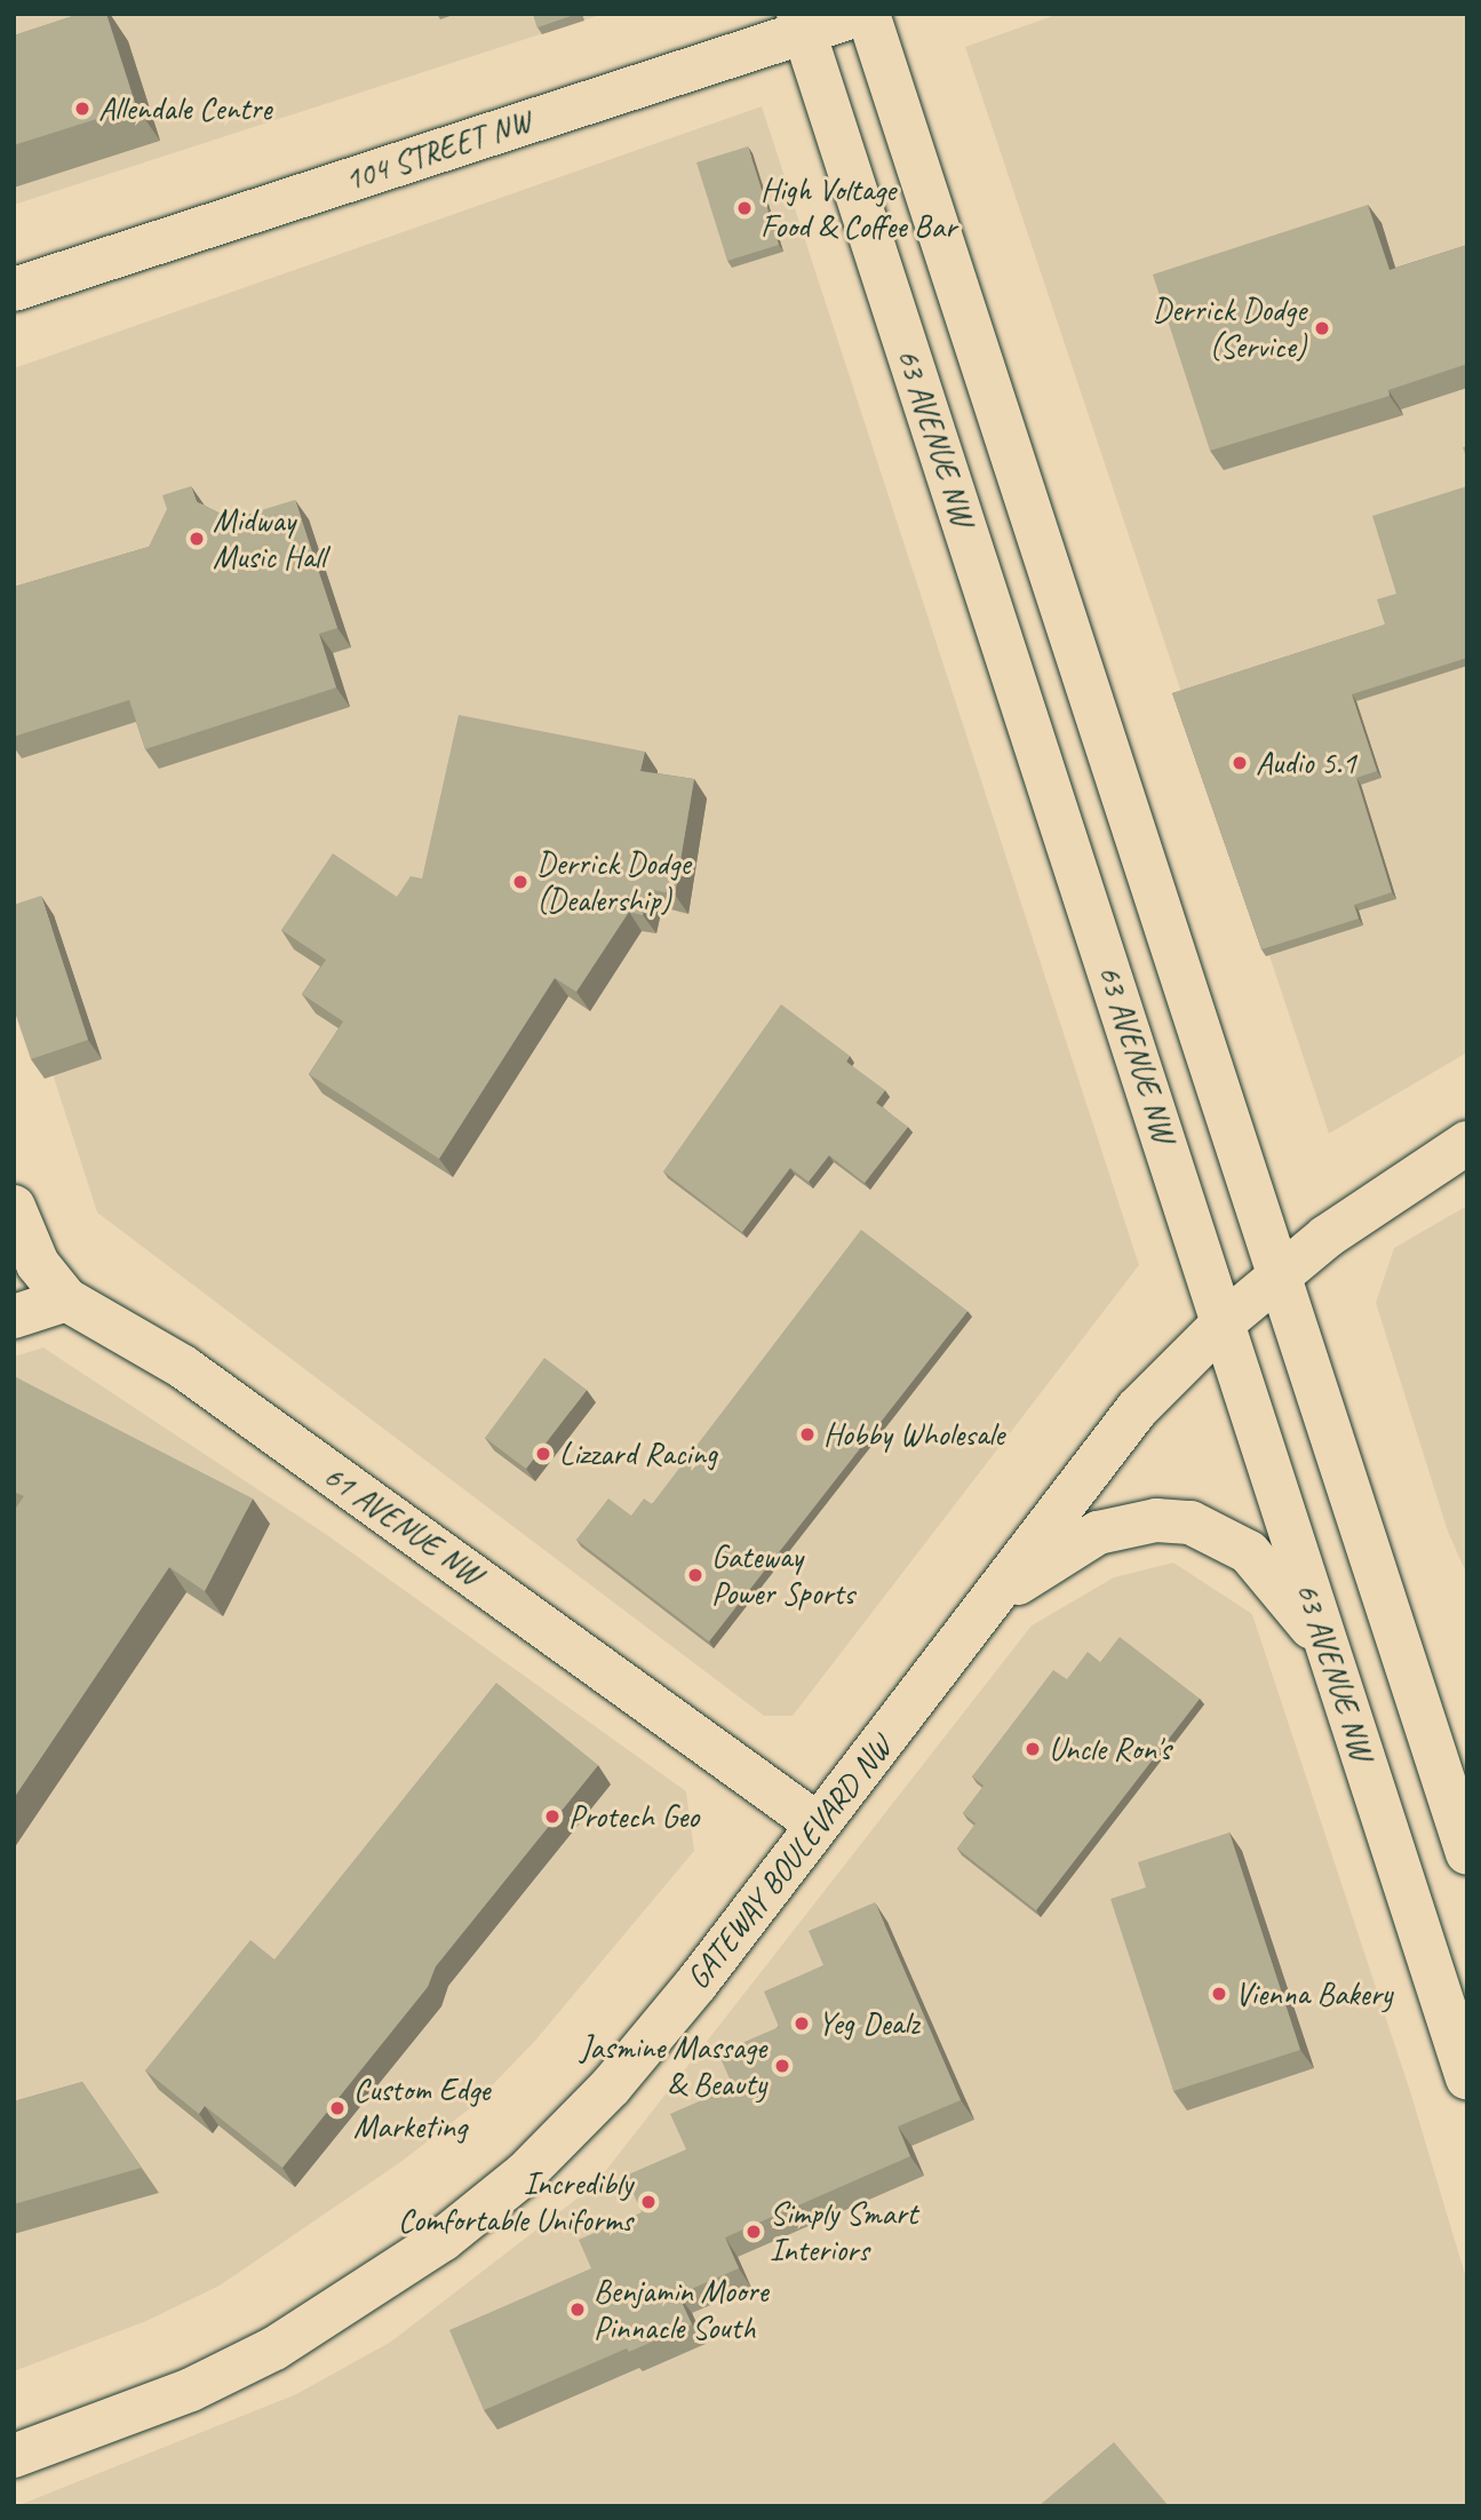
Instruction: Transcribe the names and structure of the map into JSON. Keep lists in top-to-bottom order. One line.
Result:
{"streets":{"main road":["104 STREET NW","63 AVENUE NW","61 AVENUE NW","GATEWAY BOULEVARD NW"]},"crossings":[["104 STREET NW","63 AVENUE NW"],["63 AVENUE NW","GATEWAY BOULEVARD NW"],["61 AVENUE NW","GATEWAY BOULEVARD NW"]],"places":["Allendale Centre","High Voltage Food & Coffee Bar","Derrick Dodge (Service)","Midway Music Hall","Audio 5.1","Derrick Dodge (Dealership)","Hobby Wholesale","Lizzard Racing","Gateway Power Sports","Uncle Ron's","Protech Geo","Vienna Bakery","Yeg Dealz","Jasmine Massage & Beauty","Custom Edge Marketing","Incredibly Comfortable Uniforms","Simply Smart Interiors","Benjamin Moore Pinnacle South"]}
